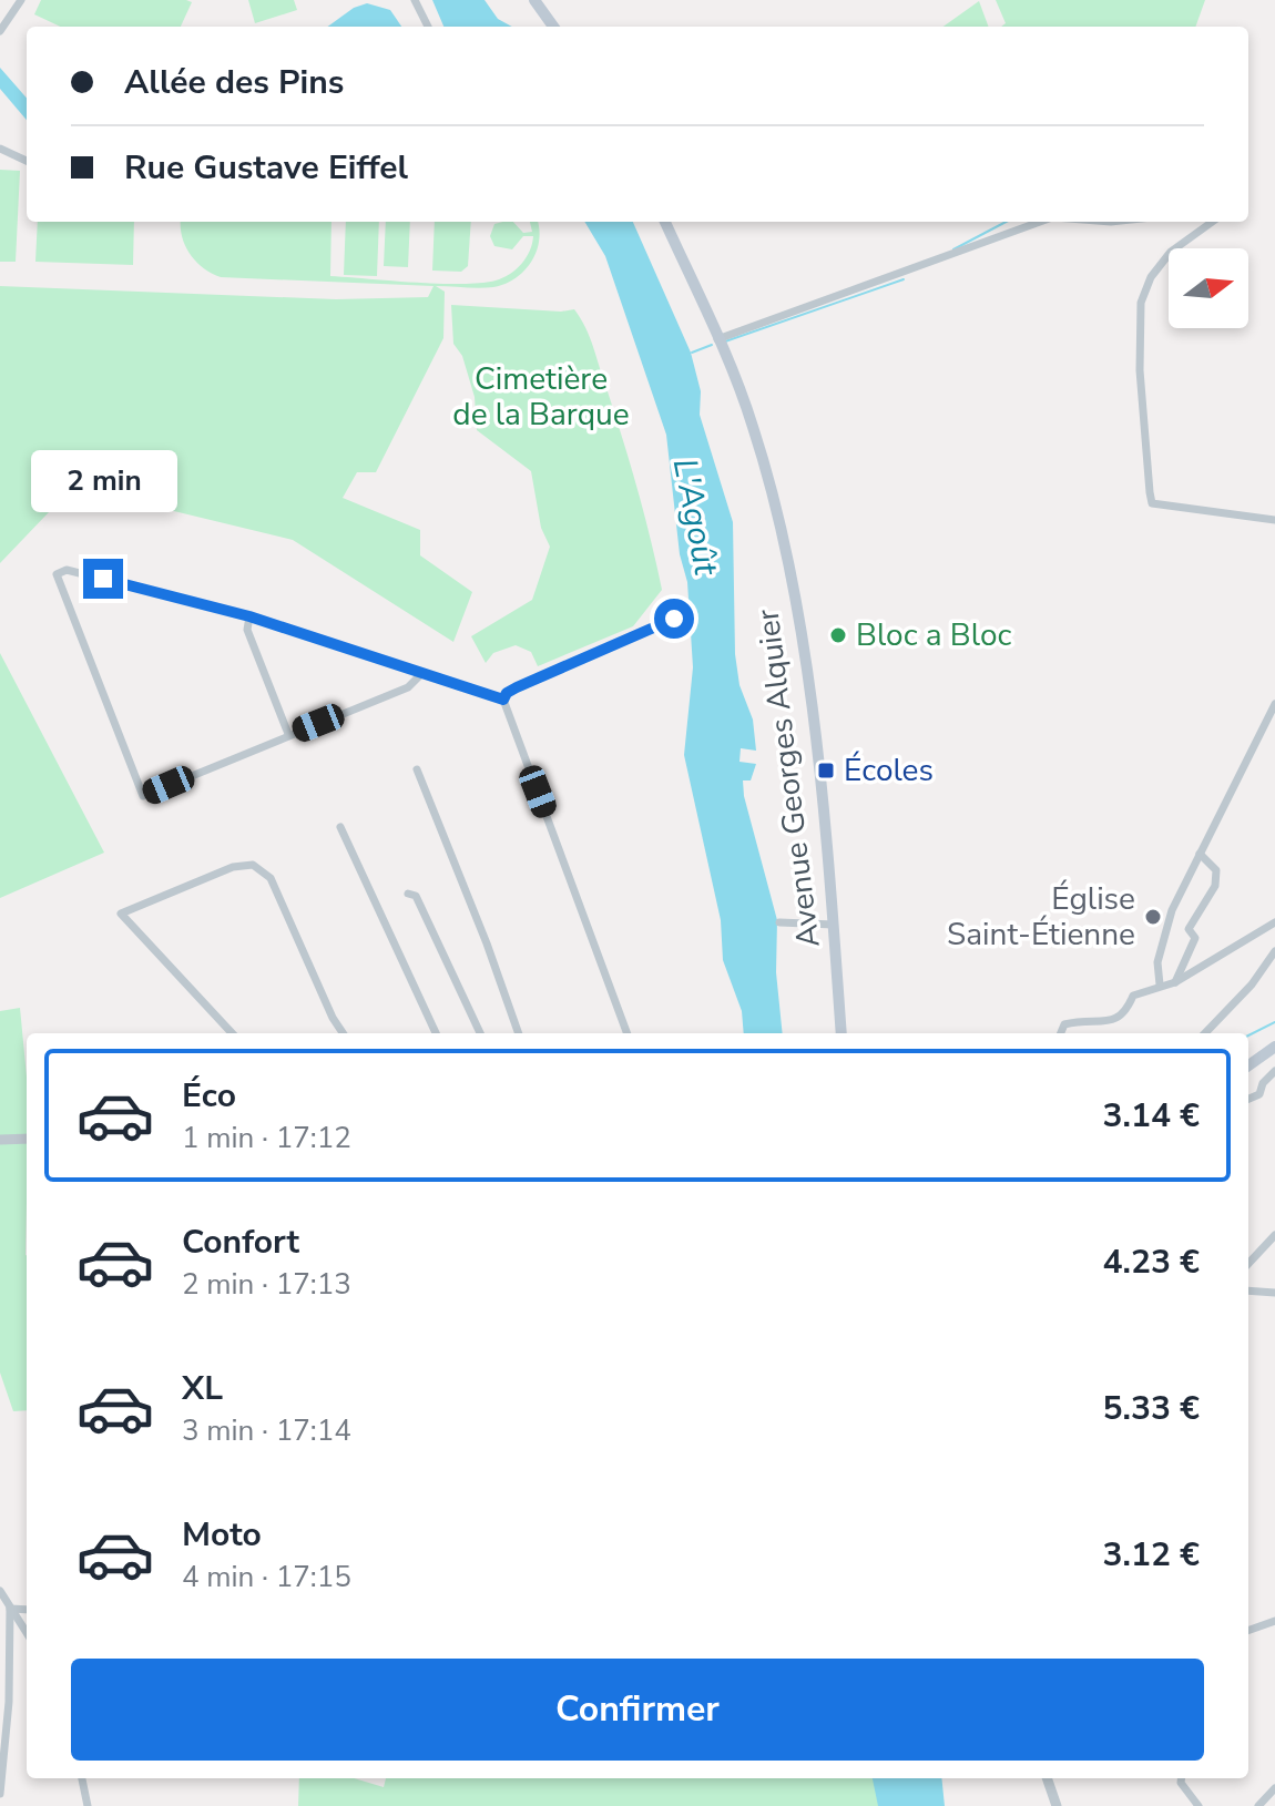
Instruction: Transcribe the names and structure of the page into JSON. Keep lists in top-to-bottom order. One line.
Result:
{"streets":{"main road":["Avenue Georges Alquier"]},"water":["L'Agoût"],"parks":["Cimetière de la Barque"],"places":{"other":["Bloc a Bloc","Église Saint-Étienne"],"transit":["Écoles"]},"north":"right","page":{"banner":["Allée des Pins","Rue Gustave Eiffel"],"bubble":"2 min","list":[{"name":"Éco","note":"1 min · 17:12","value":"3.14 €"},{"name":"Confort","note":"2 min · 17:13","value":"4.23 €"},{"name":"XL","note":"3 min · 17:14","value":"5.33 €"},{"name":"Moto","note":"4 min · 17:15","value":"3.12 €"}],"buttons":"Confirmer"}}
